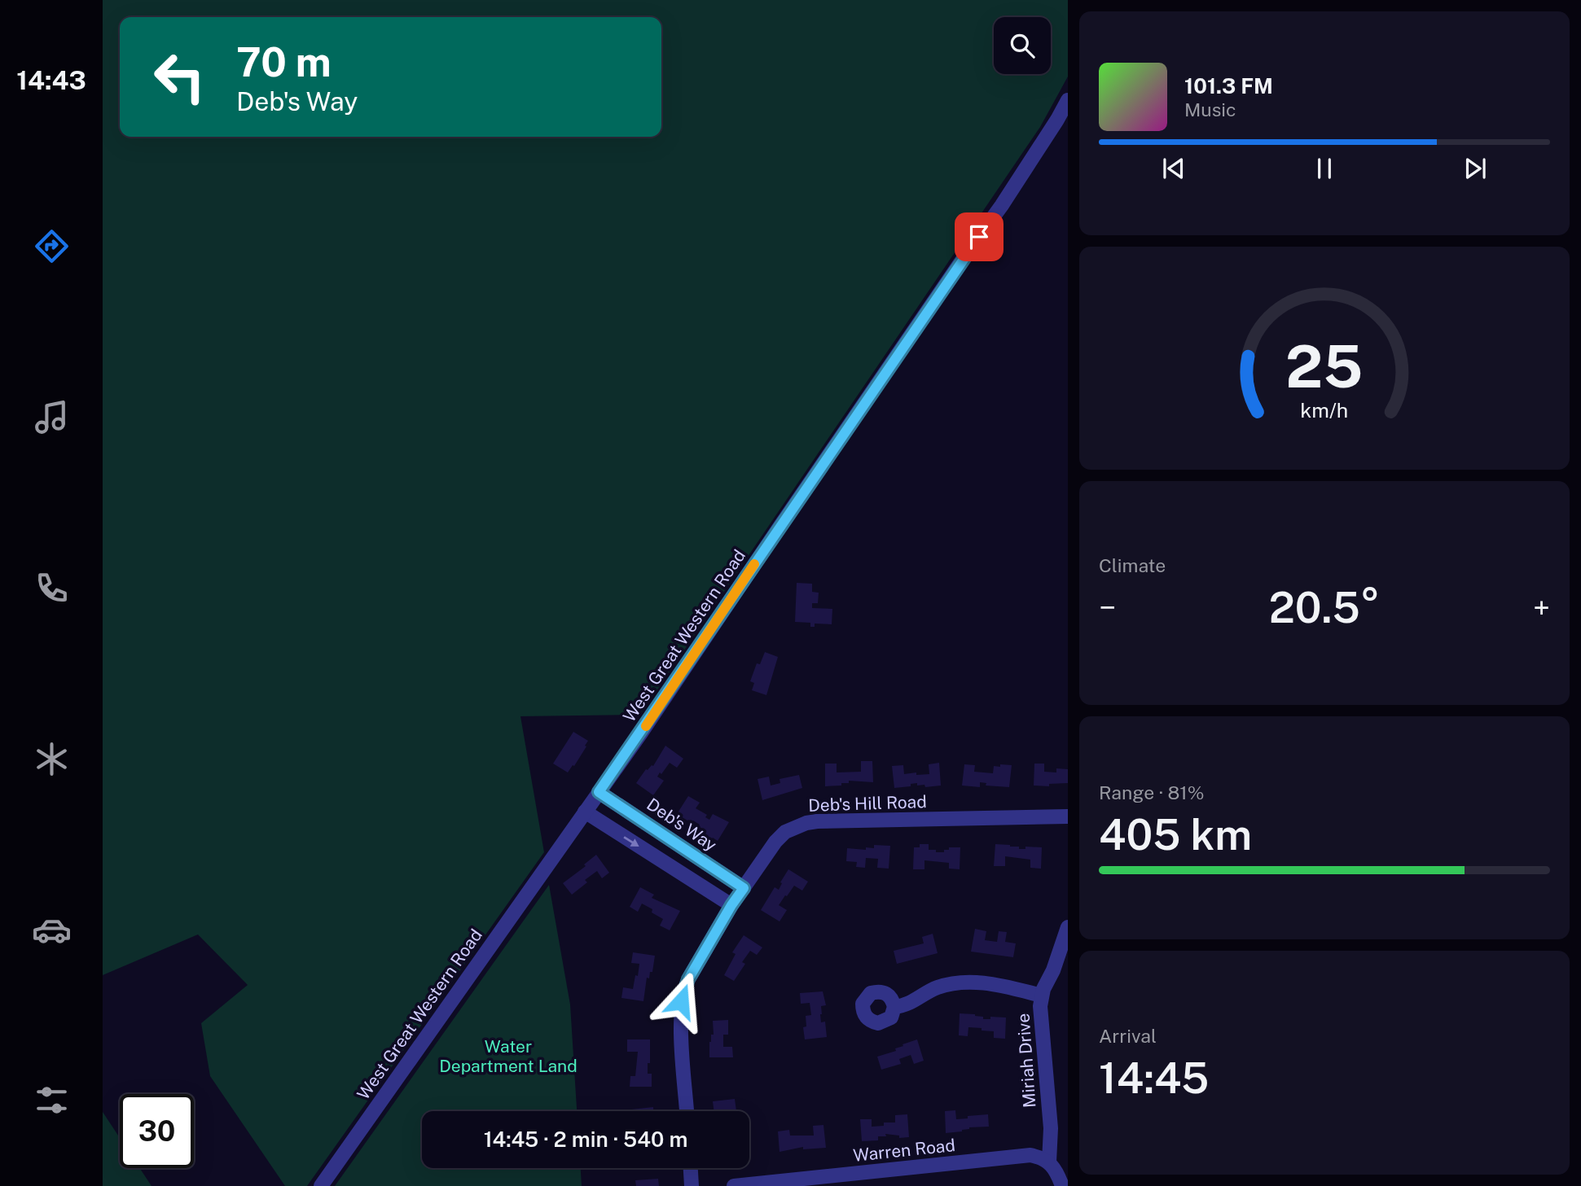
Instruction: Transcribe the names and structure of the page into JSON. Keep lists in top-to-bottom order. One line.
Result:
{"streets":{"street":["West Great Western Road","Deb's Hill Road","Deb's Way","Miriah Drive","Warren Road"]},"crossings":[["West Great Western Road","Deb's Way"],["Deb's Hill Road","Deb's Way"],["Miriah Drive","Warren Road"]],"parks":["Water Department Land"],"page":{"tabs":"14:43","turn":["70 m","Deb's Way"],"song":["101.3 FM","Music"],"tile":["Climate",["Range · 81%","405 km"],["Arrival","14:45"]],"heat":["−","20.5°","+"],"limit":"30","trip":"14:45 · 2 min · 540 m","gauge":["25","km/h"]}}
